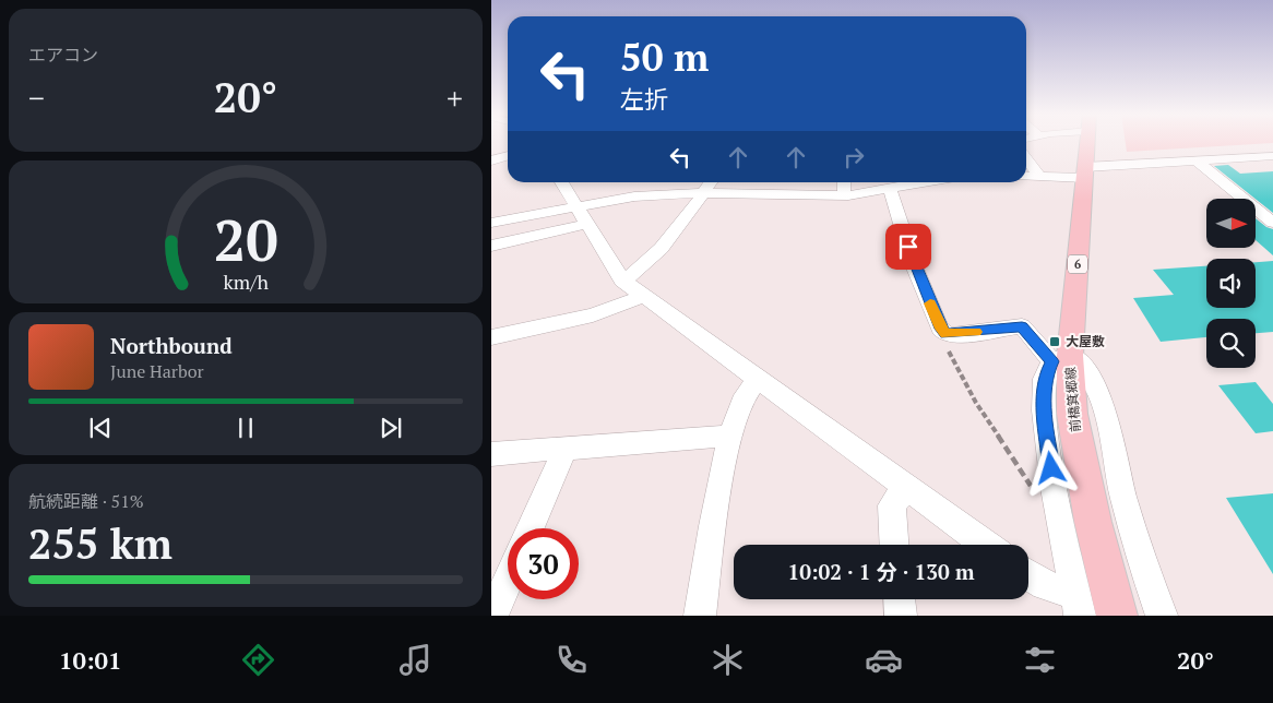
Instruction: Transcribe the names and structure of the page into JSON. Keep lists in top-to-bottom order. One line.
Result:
{"streets":{"main road":["6","前橋箕郷線"]},"places":{"transit":["大屋敷"]},"north":"right","page":{"tile":["エアコン",["航続距離 · 51%","255 km"]],"turn":["50 m","左折"],"heat":["−","20°","+"],"song":["Northbound","June Harbor"],"limit":"30","trip":"10:02 · 1 分 · 130 m","tabs":["10:01","20°"],"gauge":["20","km/h"]}}
